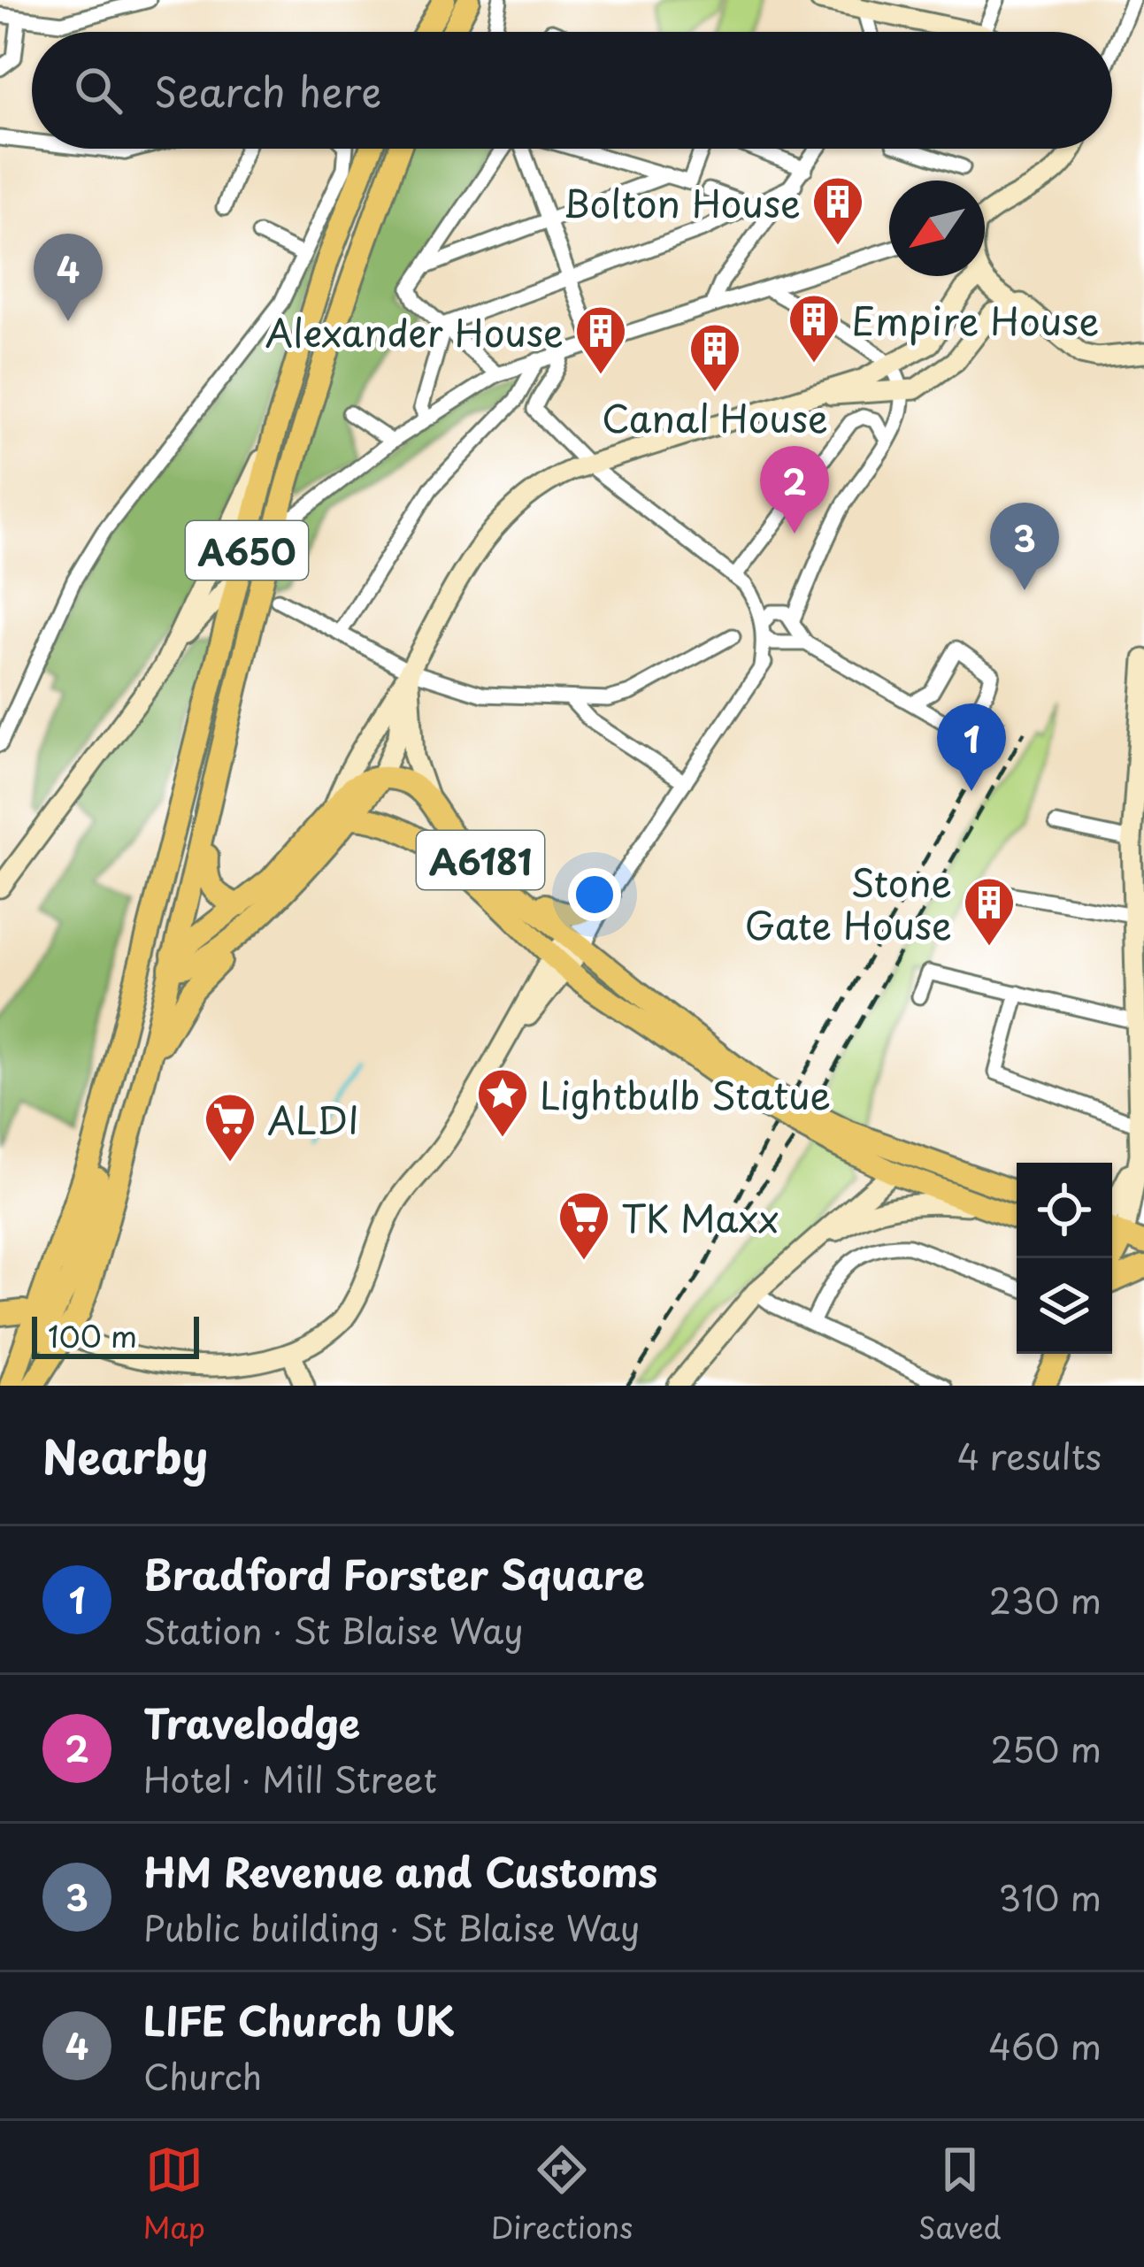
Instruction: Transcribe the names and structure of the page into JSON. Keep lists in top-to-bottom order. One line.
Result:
{"streets":{"main road":["A650","A6181"]},"places":{"building":["Bolton House","Empire House","Alexander House","Canal House","Stone Gate House"],"place":["Lightbulb Statue"],"supermarket":["ALDI","TK Maxx"]},"scale_bar":"100 m","north":"bottom left","page":{"search":"Search here","pins":["4","2","3","1"],"scale":"100 m","heading":["Nearby","4 results"],"list":[{"mark":"1","name":"Bradford Forster Square","note":"Station · St Blaise Way","value":"230 m"},{"mark":"2","name":"Travelodge","note":"Hotel · Mill Street","value":"250 m"},{"mark":"3","name":"HM Revenue and Customs","note":"Public building · St Blaise Way","value":"310 m"},{"mark":"4","name":"LIFE Church UK","note":"Church","value":"460 m"}],"nav":["Map","Directions","Saved"]}}
